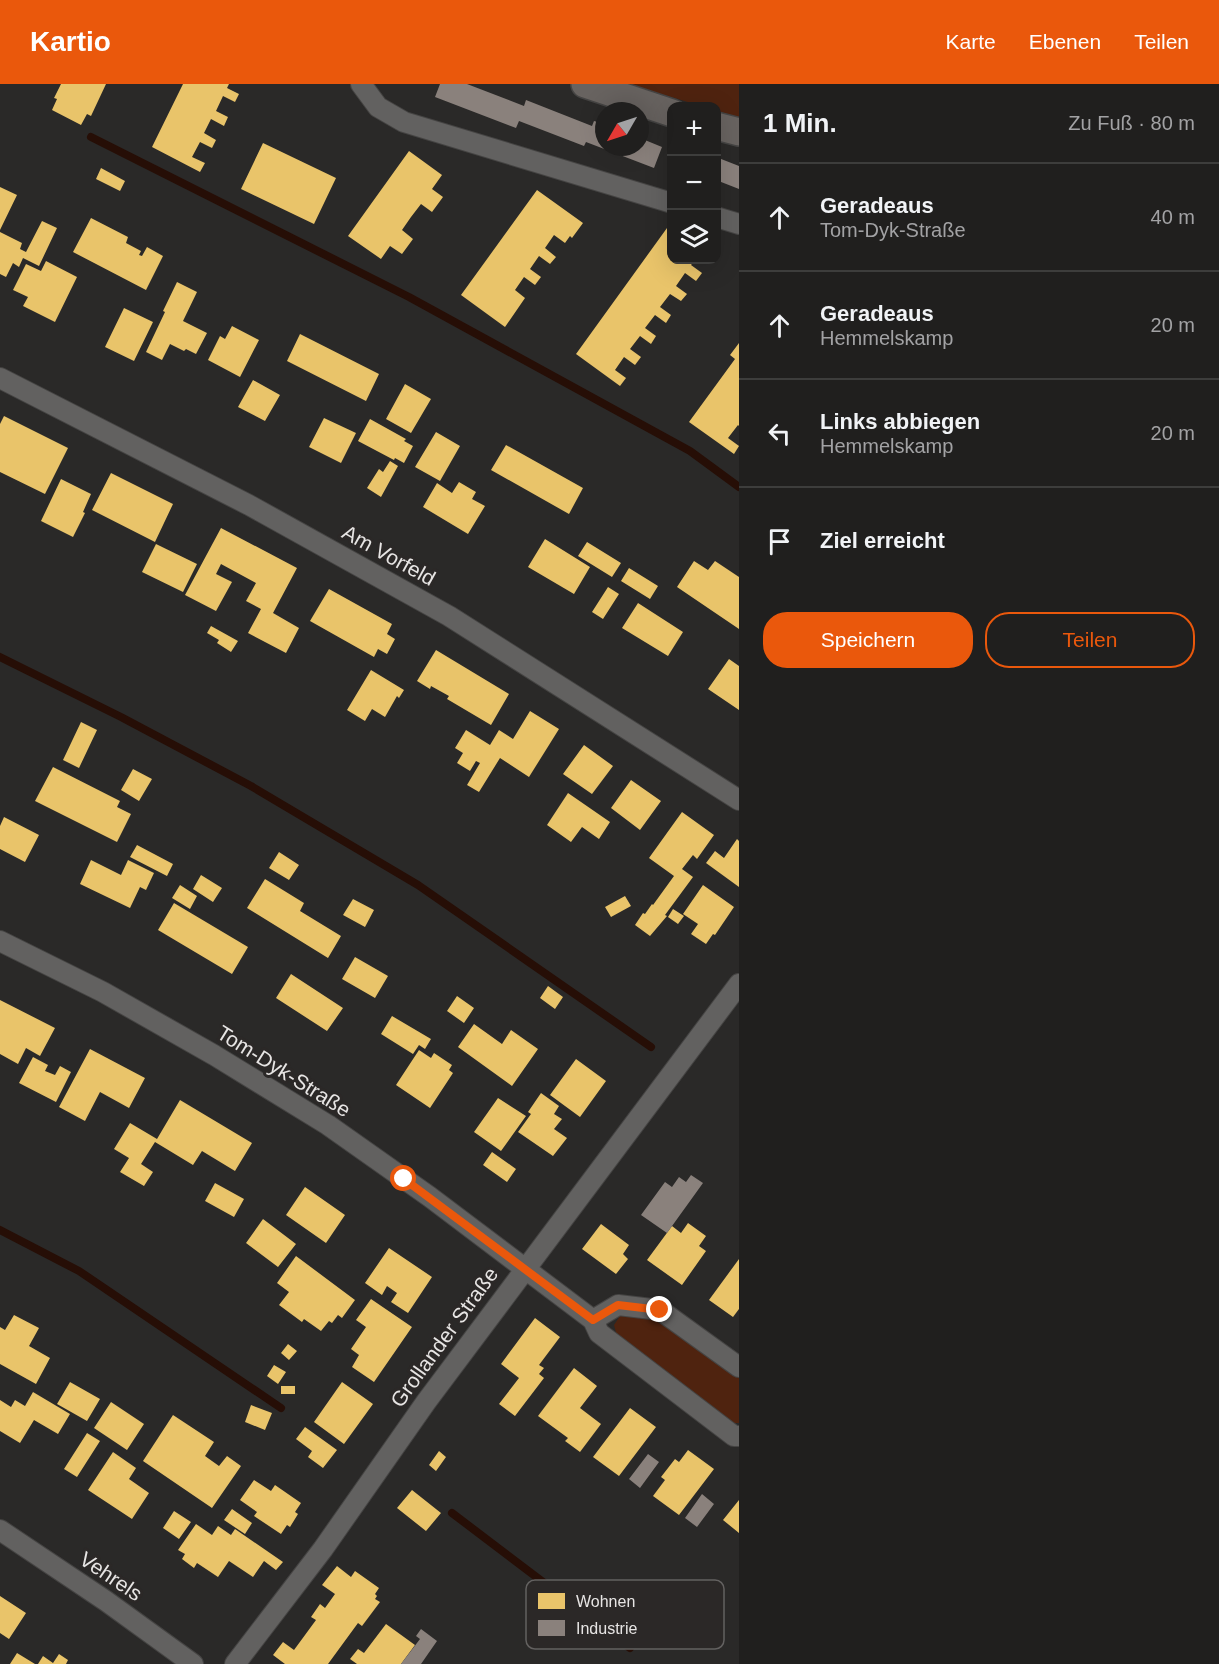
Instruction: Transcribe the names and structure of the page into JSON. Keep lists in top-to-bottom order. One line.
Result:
{"streets":{"street":["Am Vorfeld","Tom-Dyk-Straße","Grollander Straße","Vehrels"]},"crossings":[["Tom-Dyk-Straße","Grollander Straße"]],"legend":["Wohnen","Industrie"],"north":"bottom left","page":{"header":"Kartio","nav":["Karte","Ebenen","Teilen"],"heading":["1 Min.","Zu Fuß · 80 m"],"map_buttons":["+","−"],"list":[["Geradeaus","Tom-Dyk-Straße","40 m"],["Geradeaus","Hemmelskamp","20 m"],["Links abbiegen","Hemmelskamp","20 m"],"Ziel erreicht"],"buttons":["Speichern","Teilen"]}}
